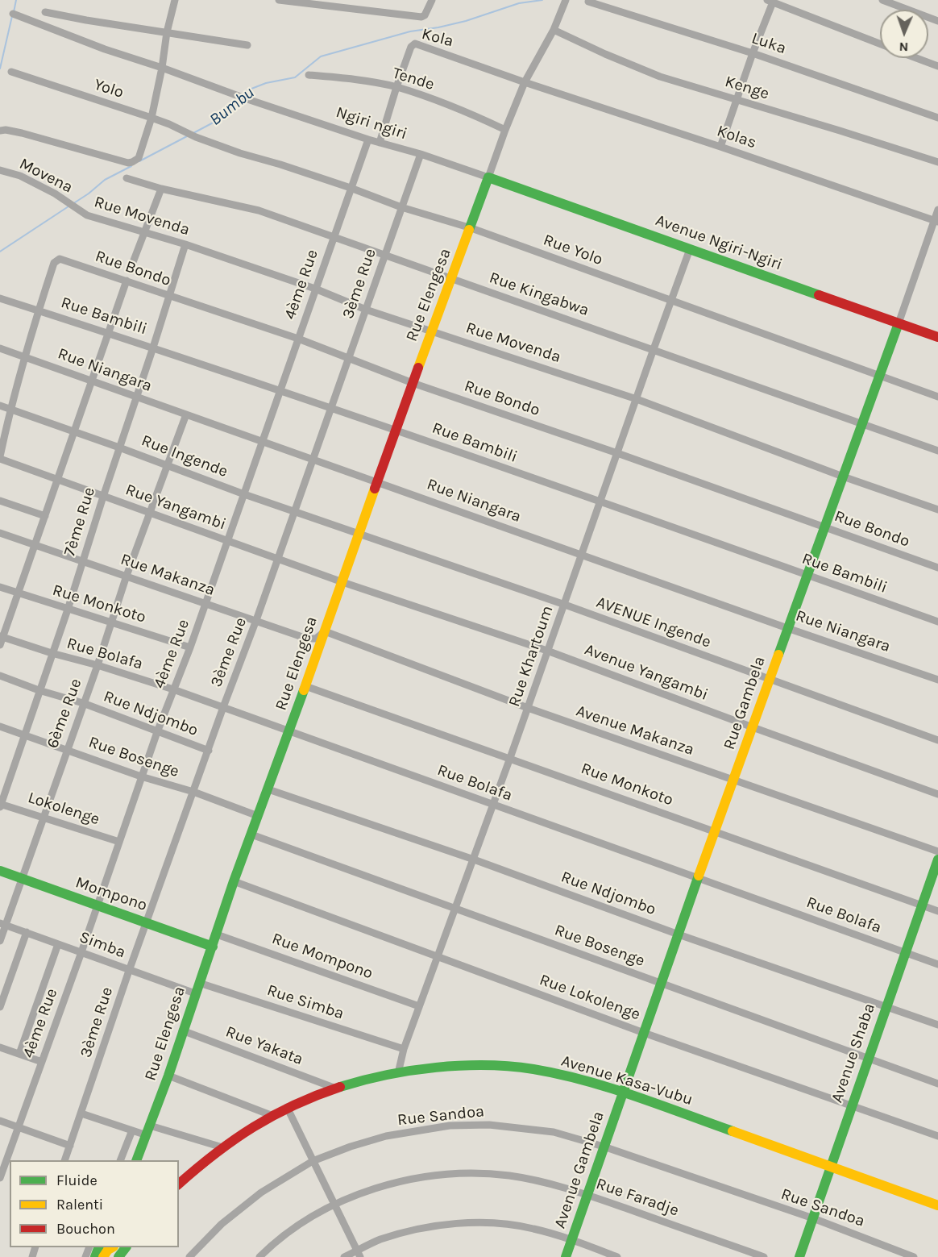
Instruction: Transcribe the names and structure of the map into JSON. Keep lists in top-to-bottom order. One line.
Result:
{"streets":{"street":["Kola","Luka","Tende","Kenge","Yolo","Ngiri ngiri","Kolas","Movena","Rue Movenda","Avenue Ngiri-Ngiri","Rue Yolo","Rue Bondo","3ème Rue","4ème Rue","Rue Kingabwa","Rue Elengesa","Rue Bambili","Rue Niangara","Rue Ingende","Rue Yangambi","7ème Rue","Rue Makanza","Rue Monkoto","AVENUE Ingende","Rue Bolafa","Rue Khartoum","Avenue Yangambi","Rue Gambela","6ème Rue","Rue Ndjombo","Avenue Makanza","Rue Bosenge","Lokolenge","Mompono","Simba","Rue Mompono","Rue Lokolenge","Rue Simba","Rue Yakata","Avenue Shaba","Avenue Kasa-Vubu","Rue Sandoa","Avenue Gambela","Rue Faradje"]},"crossings":[["Kola","Tende"],["Kola","Ngiri ngiri"],["Kola","Kolas"],["Yolo","Rue Yolo"],["Ngiri ngiri","Avenue Ngiri-Ngiri"],["Ngiri ngiri","3ème Rue"],["Ngiri ngiri","4ème Rue"],["Ngiri ngiri","Rue Elengesa"],["Movena","Rue Movenda"],["Rue Movenda","3ème Rue"],["Rue Movenda","4ème Rue"],["Rue Movenda","Rue Elengesa"],["Rue Movenda","7ème Rue"],["Rue Movenda","Rue Khartoum"],["Rue Movenda","Rue Gambela"],["Avenue Ngiri-Ngiri","Rue Elengesa"],["Avenue Ngiri-Ngiri","Rue Khartoum"],["Avenue Ngiri-Ngiri","Rue Gambela"],["Rue Yolo","3ème Rue"],["Rue Yolo","4ème Rue"],["Rue Yolo","Rue Elengesa"],["Rue Yolo","Rue Khartoum"],["Rue Yolo","Rue Gambela"],["Rue Bondo","3ème Rue"],["Rue Bondo","4ème Rue"],["Rue Bondo","Rue Elengesa"],["Rue Bondo","Rue Bambili"],["Rue Bondo","7ème Rue"],["Rue Bondo","Rue Khartoum"],["Rue Bondo","Rue Gambela"],["3ème Rue","Rue Kingabwa"],["3ème Rue","Rue Bambili"],["3ème Rue","Rue Niangara"],["3ème Rue","Rue Ingende"],["3ème Rue","Rue Yangambi"],["3ème Rue","Rue Makanza"],["3ème Rue","Rue Bolafa"],["3ème Rue","Rue Ndjombo"],["3ème Rue","Rue Bosenge"],["3ème Rue","Mompono"],["3ème Rue","Simba"],["4ème Rue","Rue Kingabwa"],["4ème Rue","Rue Bambili"],["4ème Rue","Rue Niangara"],["4ème Rue","Rue Ingende"],["4ème Rue","Rue Yangambi"],["4ème Rue","Rue Makanza"],["4ème Rue","Rue Monkoto"],["4ème Rue","Rue Bolafa"],["4ème Rue","Rue Ndjombo"],["4ème Rue","Rue Bosenge"],["4ème Rue","Lokolenge"],["4ème Rue","Mompono"],["4ème Rue","Simba"],["Rue Kingabwa","Rue Elengesa"],["Rue Kingabwa","Rue Khartoum"],["Rue Kingabwa","Rue Gambela"],["Rue Elengesa","Rue Bambili"],["Rue Elengesa","Rue Niangara"],["Rue Elengesa","Rue Ingende"],["Rue Elengesa","Rue Yangambi"],["Rue Elengesa","Rue Makanza"],["Rue Elengesa","Rue Monkoto"],["Rue Elengesa","AVENUE Ingende"],["Rue Elengesa","Rue Bolafa"],["Rue Elengesa","Avenue Yangambi"],["Rue Elengesa","Rue Ndjombo"],["Rue Elengesa","Avenue Makanza"],["Rue Elengesa","Rue Bosenge"],["Rue Elengesa","Mompono"],["Rue Elengesa","Simba"],["Rue Elengesa","Rue Mompono"],["Rue Elengesa","Rue Lokolenge"],["Rue Elengesa","Rue Simba"],["Rue Elengesa","Rue Yakata"],["Rue Bambili","7ème Rue"],["Rue Bambili","Rue Khartoum"],["Rue Bambili","Rue Gambela"],["Rue Niangara","7ème Rue"],["Rue Niangara","Rue Khartoum"],["Rue Niangara","Rue Gambela"],["Rue Niangara","6ème Rue"],["Rue Ingende","7ème Rue"],["Rue Ingende","AVENUE Ingende"],["Rue Ingende","6ème Rue"],["Rue Yangambi","7ème Rue"],["Rue Yangambi","Avenue Yangambi"],["Rue Yangambi","6ème Rue"],["7ème Rue","Rue Makanza"],["7ème Rue","Rue Monkoto"],["7ème Rue","Rue Bolafa"],["7ème Rue","Rue Ndjombo"],["7ème Rue","Rue Bosenge"],["7ème Rue","Lokolenge"],["Rue Makanza","6ème Rue"],["Rue Makanza","Avenue Makanza"],["Rue Monkoto","Rue Khartoum"],["Rue Monkoto","Rue Gambela"],["Rue Monkoto","6ème Rue"],["Rue Monkoto","Avenue Shaba"],["AVENUE Ingende","Rue Khartoum"],["AVENUE Ingende","Rue Gambela"],["Rue Bolafa","Rue Khartoum"],["Rue Bolafa","Rue Gambela"],["Rue Bolafa","6ème Rue"],["Rue Bolafa","Avenue Shaba"],["Rue Khartoum","Avenue Yangambi"],["Rue Khartoum","Rue Ndjombo"],["Rue Khartoum","Avenue Makanza"],["Rue Khartoum","Rue Bosenge"],["Rue Khartoum","Rue Mompono"],["Rue Khartoum","Rue Lokolenge"],["Rue Khartoum","Rue Simba"],["Rue Khartoum","Avenue Kasa-Vubu"],["Avenue Yangambi","Rue Gambela"],["Rue Gambela","Rue Ndjombo"],["Rue Gambela","Avenue Makanza"],["Rue Gambela","Rue Bosenge"],["Rue Gambela","Rue Lokolenge"],["Rue Gambela","Avenue Kasa-Vubu"],["Rue Gambela","Avenue Gambela"],["6ème Rue","Rue Ndjombo"],["6ème Rue","Rue Bosenge"],["6ème Rue","Lokolenge"],["6ème Rue","Mompono"],["6ème Rue","Simba"],["Rue Ndjombo","Avenue Shaba"],["Rue Bosenge","Avenue Shaba"],["Rue Lokolenge","Avenue Shaba"],["Rue Yakata","Avenue Kasa-Vubu"],["Avenue Shaba","Avenue Kasa-Vubu"],["Avenue Shaba","Rue Sandoa"],["Avenue Kasa-Vubu","Avenue Gambela"],["Rue Sandoa","Avenue Gambela"],["Avenue Gambela","Rue Faradje"]],"water":["Bumbu"],"legend":["Fluide","Ralenti","Bouchon"],"north":"bottom"}
